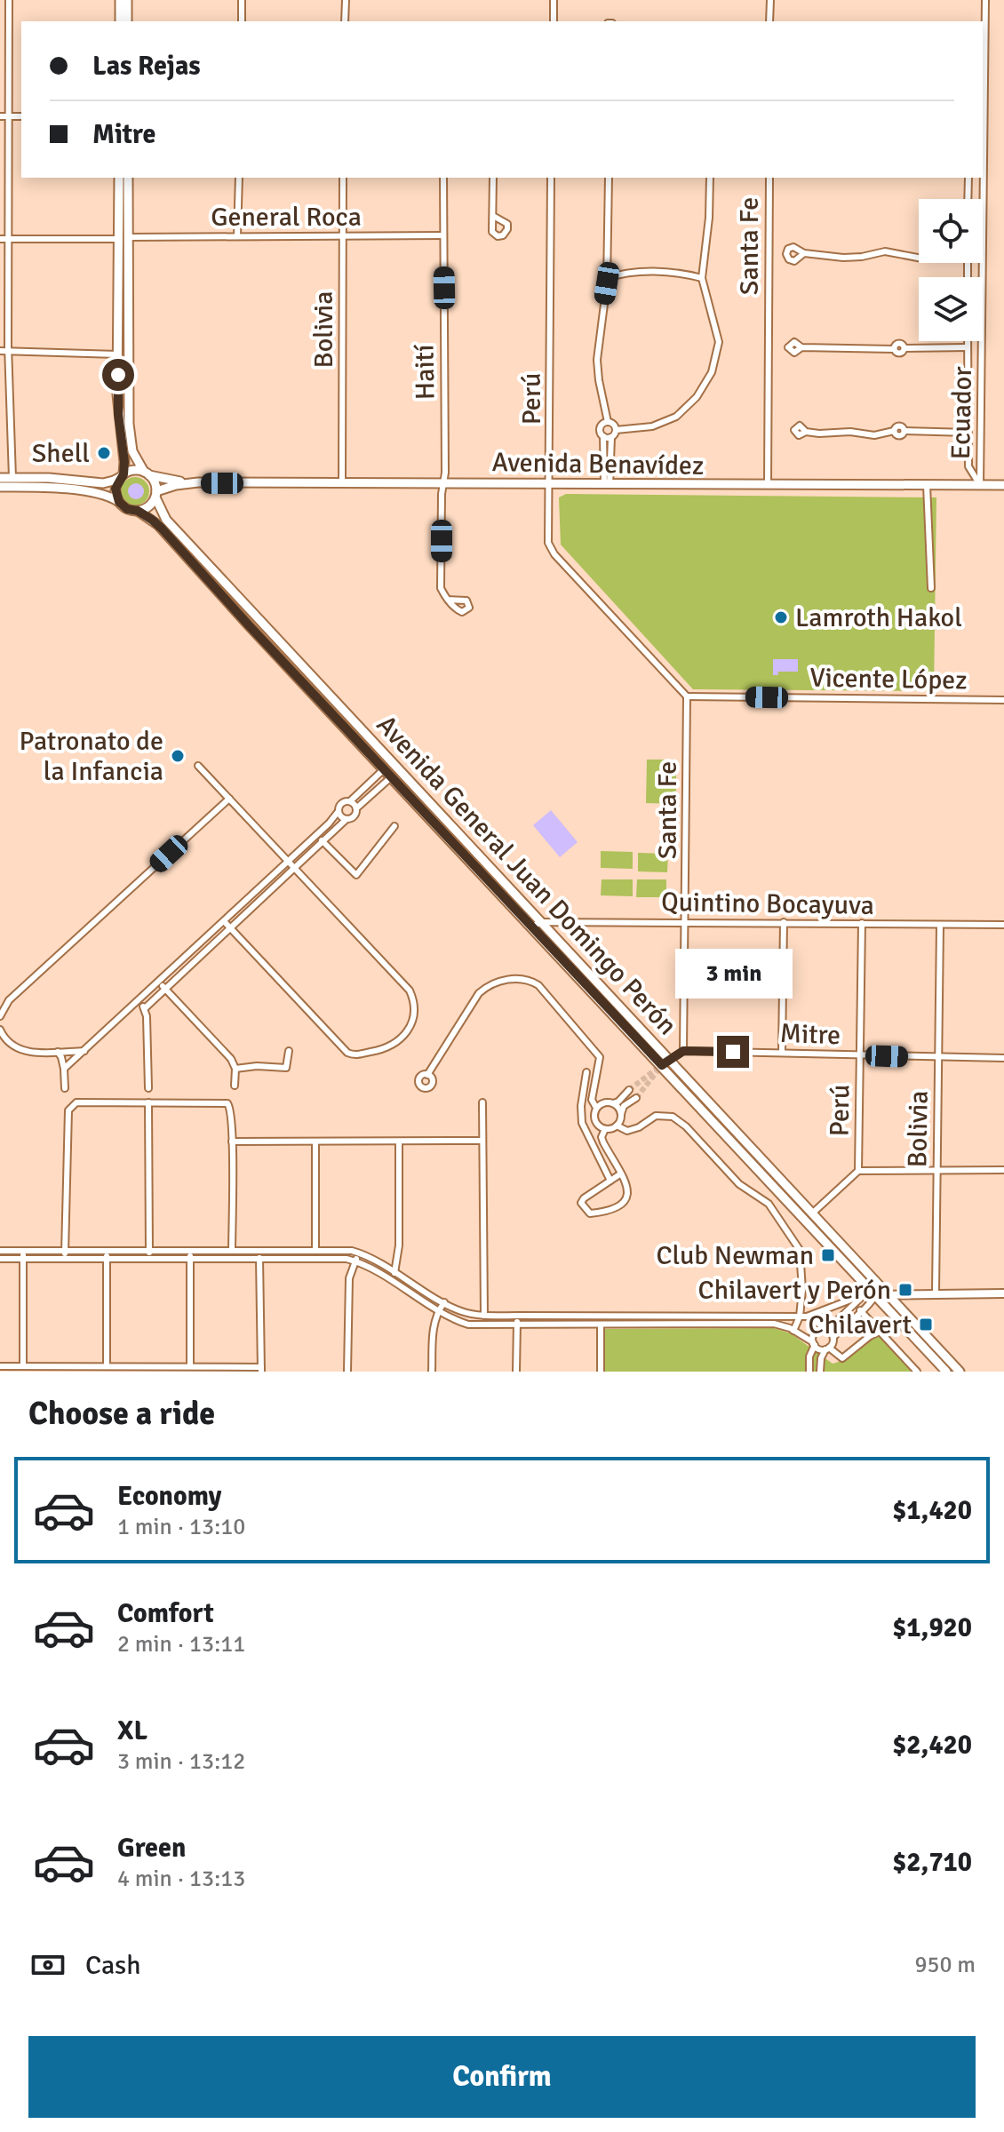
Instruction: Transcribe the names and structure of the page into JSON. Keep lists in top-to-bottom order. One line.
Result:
{"streets":{"main road":["Avenida Benavídez","Avenida General Juan Domingo Perón"],"street":["General Roca","Santa Fe","Bolivia","Haití","Perú","Ecuador","Vicente López","Quintino Bocayuva","Mitre"]},"crossings":[["General Roca","Bolivia"],["General Roca","Haití"],["Santa Fe","Perú"],["Santa Fe","Avenida Benavídez"],["Santa Fe","Vicente López"],["Santa Fe","Quintino Bocayuva"],["Santa Fe","Mitre"],["Bolivia","Avenida Benavídez"],["Bolivia","Quintino Bocayuva"],["Bolivia","Mitre"],["Haití","Avenida Benavídez"],["Perú","Avenida Benavídez"],["Perú","Vicente López"],["Perú","Quintino Bocayuva"],["Perú","Mitre"],["Ecuador","Avenida Benavídez"],["Avenida Benavídez","Avenida General Juan Domingo Perón"],["Avenida General Juan Domingo Perón","Quintino Bocayuva"]],"places":{"other":["Shell","Lamroth Hakol","Patronato de la Infancia"],"transit":["Club Newman","Chilavert y Perón","Chilavert"]},"page":{"banner":["Las Rejas","Mitre"],"bubble":"3 min","heading":"Choose a ride","list":[{"name":"Economy","note":"1 min · 13:10","value":"$1,420"},{"name":"Comfort","note":"2 min · 13:11","value":"$1,920"},{"name":"XL","note":"3 min · 13:12","value":"$2,420"},{"name":"Green","note":"4 min · 13:13","value":"$2,710"}],"pay":["Cash","950 m"],"buttons":"Confirm"}}
